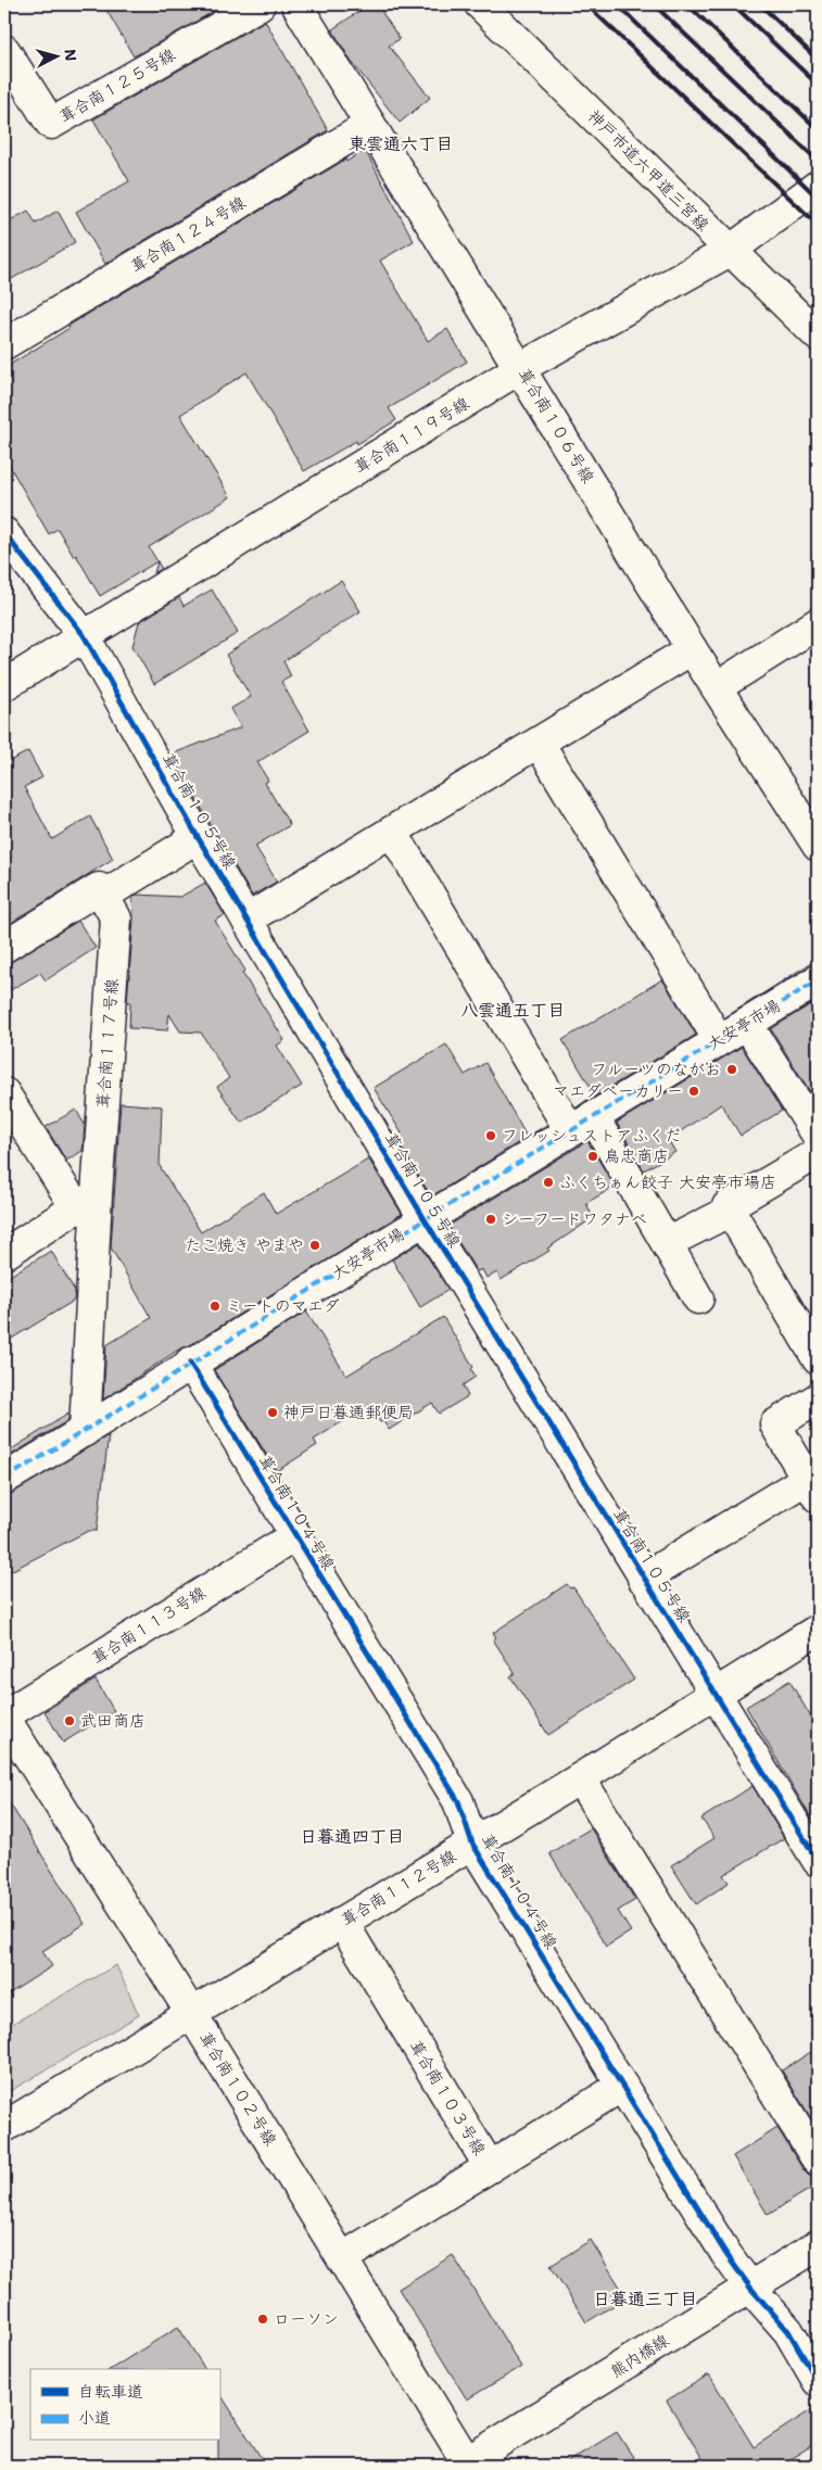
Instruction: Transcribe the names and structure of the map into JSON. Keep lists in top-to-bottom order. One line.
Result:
{"streets":{"street":["葺合南１２５号線","神戸市道六甲道三宮線","葺合南１２４号線","葺合南１０６号線","葺合南１１９号線","葺合南１０５号線","大安亭市場","葺合南１１７号線","葺合南１０４号線","葺合南１１３号線","葺合南１１２号線","葺合南１０２号線","葺合南１０３号線","熊内橋線"]},"crossings":[["神戸市道六甲道三宮線","葺合南１１９号線"],["葺合南１２４号線","葺合南１０６号線"],["葺合南１０６号線","葺合南１１９号線"],["葺合南１１９号線","葺合南１０５号線"],["葺合南１０５号線","大安亭市場"],["葺合南１０５号線","葺合南１１２号線"],["大安亭市場","葺合南１１７号線"],["大安亭市場","葺合南１０４号線"],["葺合南１０４号線","葺合南１１３号線"],["葺合南１０４号線","葺合南１１２号線"],["葺合南１０４号線","葺合南１０３号線"],["葺合南１０４号線","熊内橋線"],["葺合南１１３号線","葺合南１０２号線"],["葺合南１１２号線","葺合南１０２号線"],["葺合南１１２号線","葺合南１０３号線"],["葺合南１０２号線","熊内橋線"]],"districts":["東雲通六丁目","八雲通五丁目","日暮通四丁目","日暮通三丁目"],"places":["フルーツのながお","マエダベーカリー","フレッシュストアふくだ","鳥忠商店","ふくちぁん餃子 大安亭市場店","シーフードワタナベ","たこ焼き やまや","ミートのマエダ","神戸日暮通郵便局","武田商店","ローソン"],"legend":["自転車道","小道"],"north":"right"}
